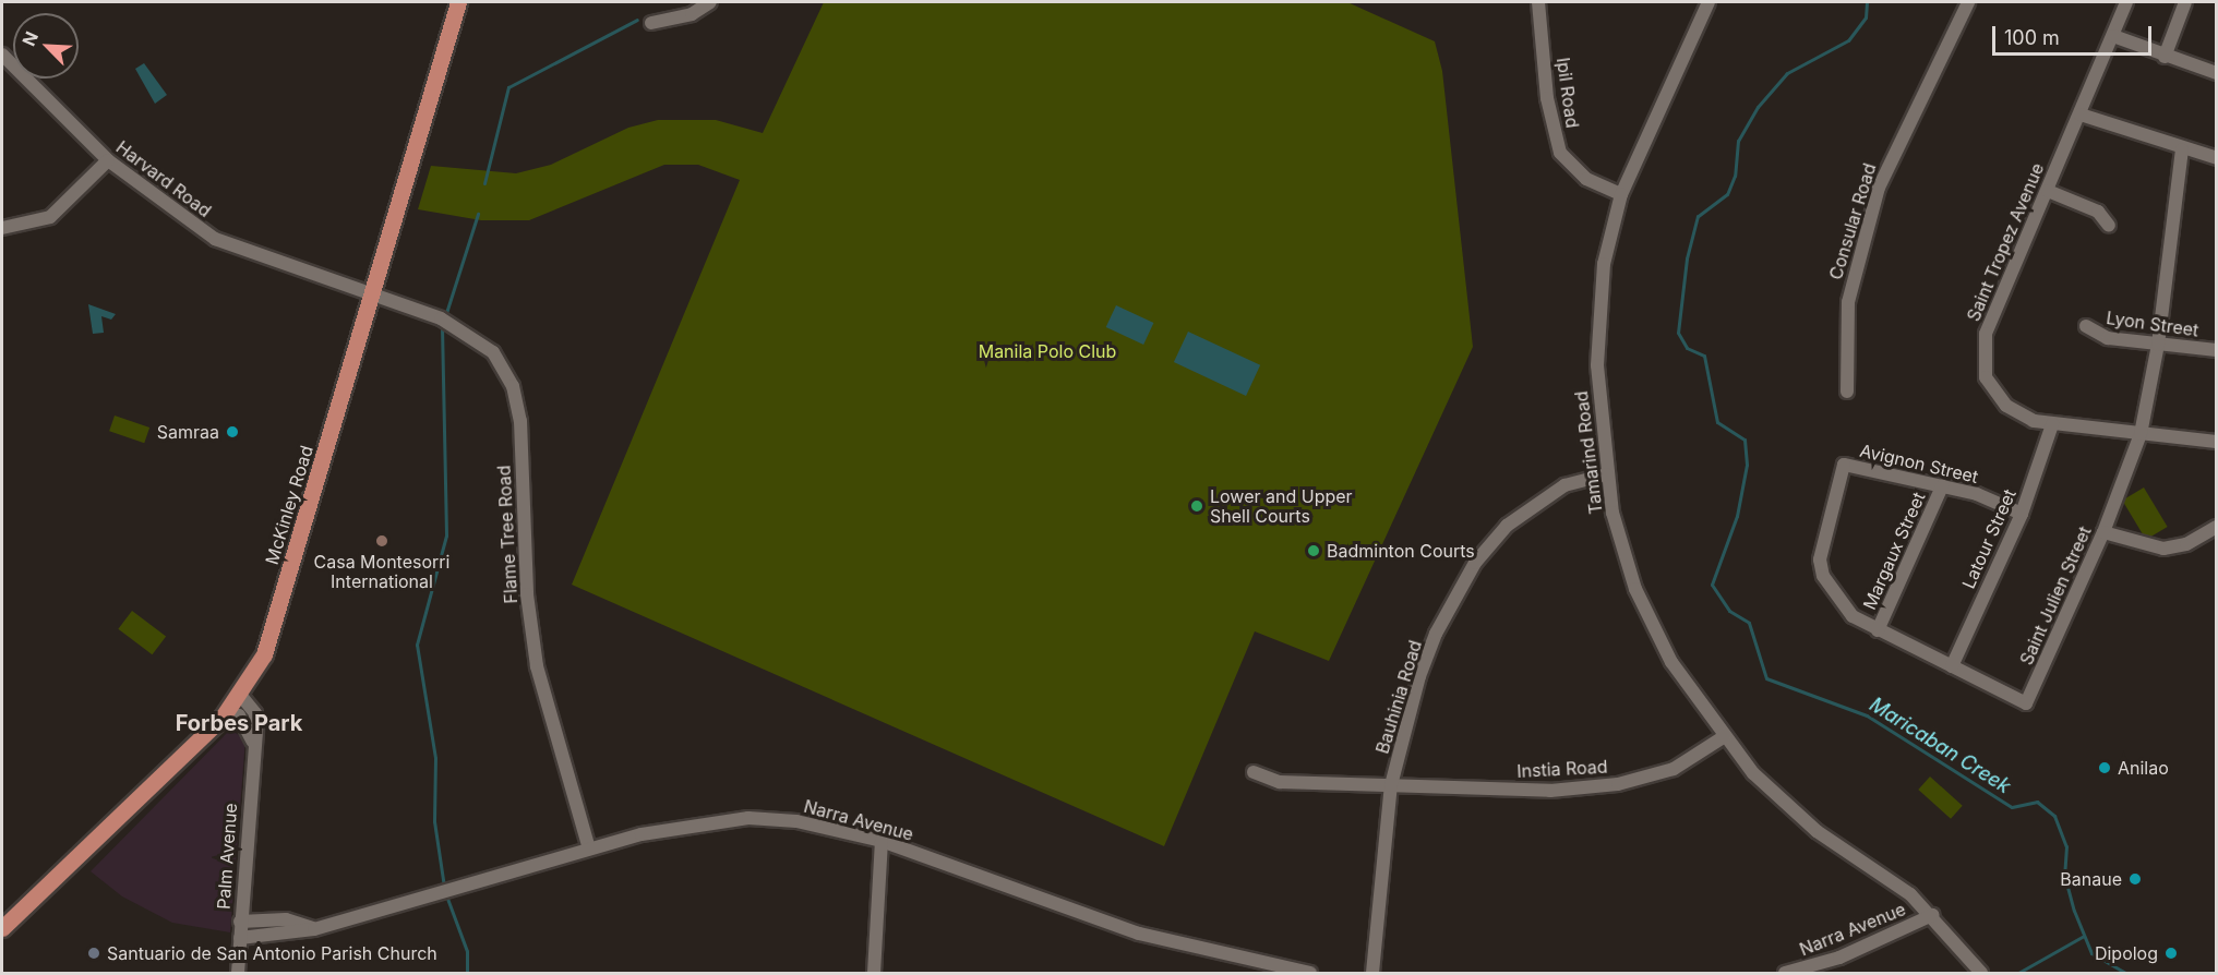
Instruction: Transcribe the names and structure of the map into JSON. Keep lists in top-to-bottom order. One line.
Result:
{"streets":{"main road":["McKinley Road"],"street":["Ipil Road","Harvard Road","Consular Road","Saint Tropez Avenue","Lyon Street","Tamarind Road","Avignon Street","Flame Tree Road","Latour Street","Margaux Street","Saint Julien Street","Bauhinia Road","Instia Road","Narra Avenue","Palm Avenue"]},"crossings":[["Ipil Road","Tamarind Road"],["Harvard Road","McKinley Road"],["Harvard Road","Flame Tree Road"],["Saint Tropez Avenue","Latour Street"],["Saint Tropez Avenue","Saint Julien Street"],["Lyon Street","Saint Julien Street"],["Tamarind Road","Bauhinia Road"],["Tamarind Road","Instia Road"],["Tamarind Road","Narra Avenue"],["Avignon Street","Latour Street"],["Avignon Street","Margaux Street"],["Avignon Street","Saint Julien Street"],["McKinley Road","Flame Tree Road"],["McKinley Road","Palm Avenue"],["Flame Tree Road","Narra Avenue"],["Latour Street","Saint Julien Street"],["Margaux Street","Saint Julien Street"],["Bauhinia Road","Instia Road"],["Narra Avenue","Palm Avenue"]],"districts":["Forbes Park"],"water":["Maricaban Creek"],"parks":["Manila Polo Club"],"places":["Samraa","Lower and Upper Shell Courts","Casa Montesorri International","Badminton Courts","Anilao","Banaue","Santuario de San Antonio Parish Church","Dipolog"],"scale_bar":"100 m","north":"top left"}
